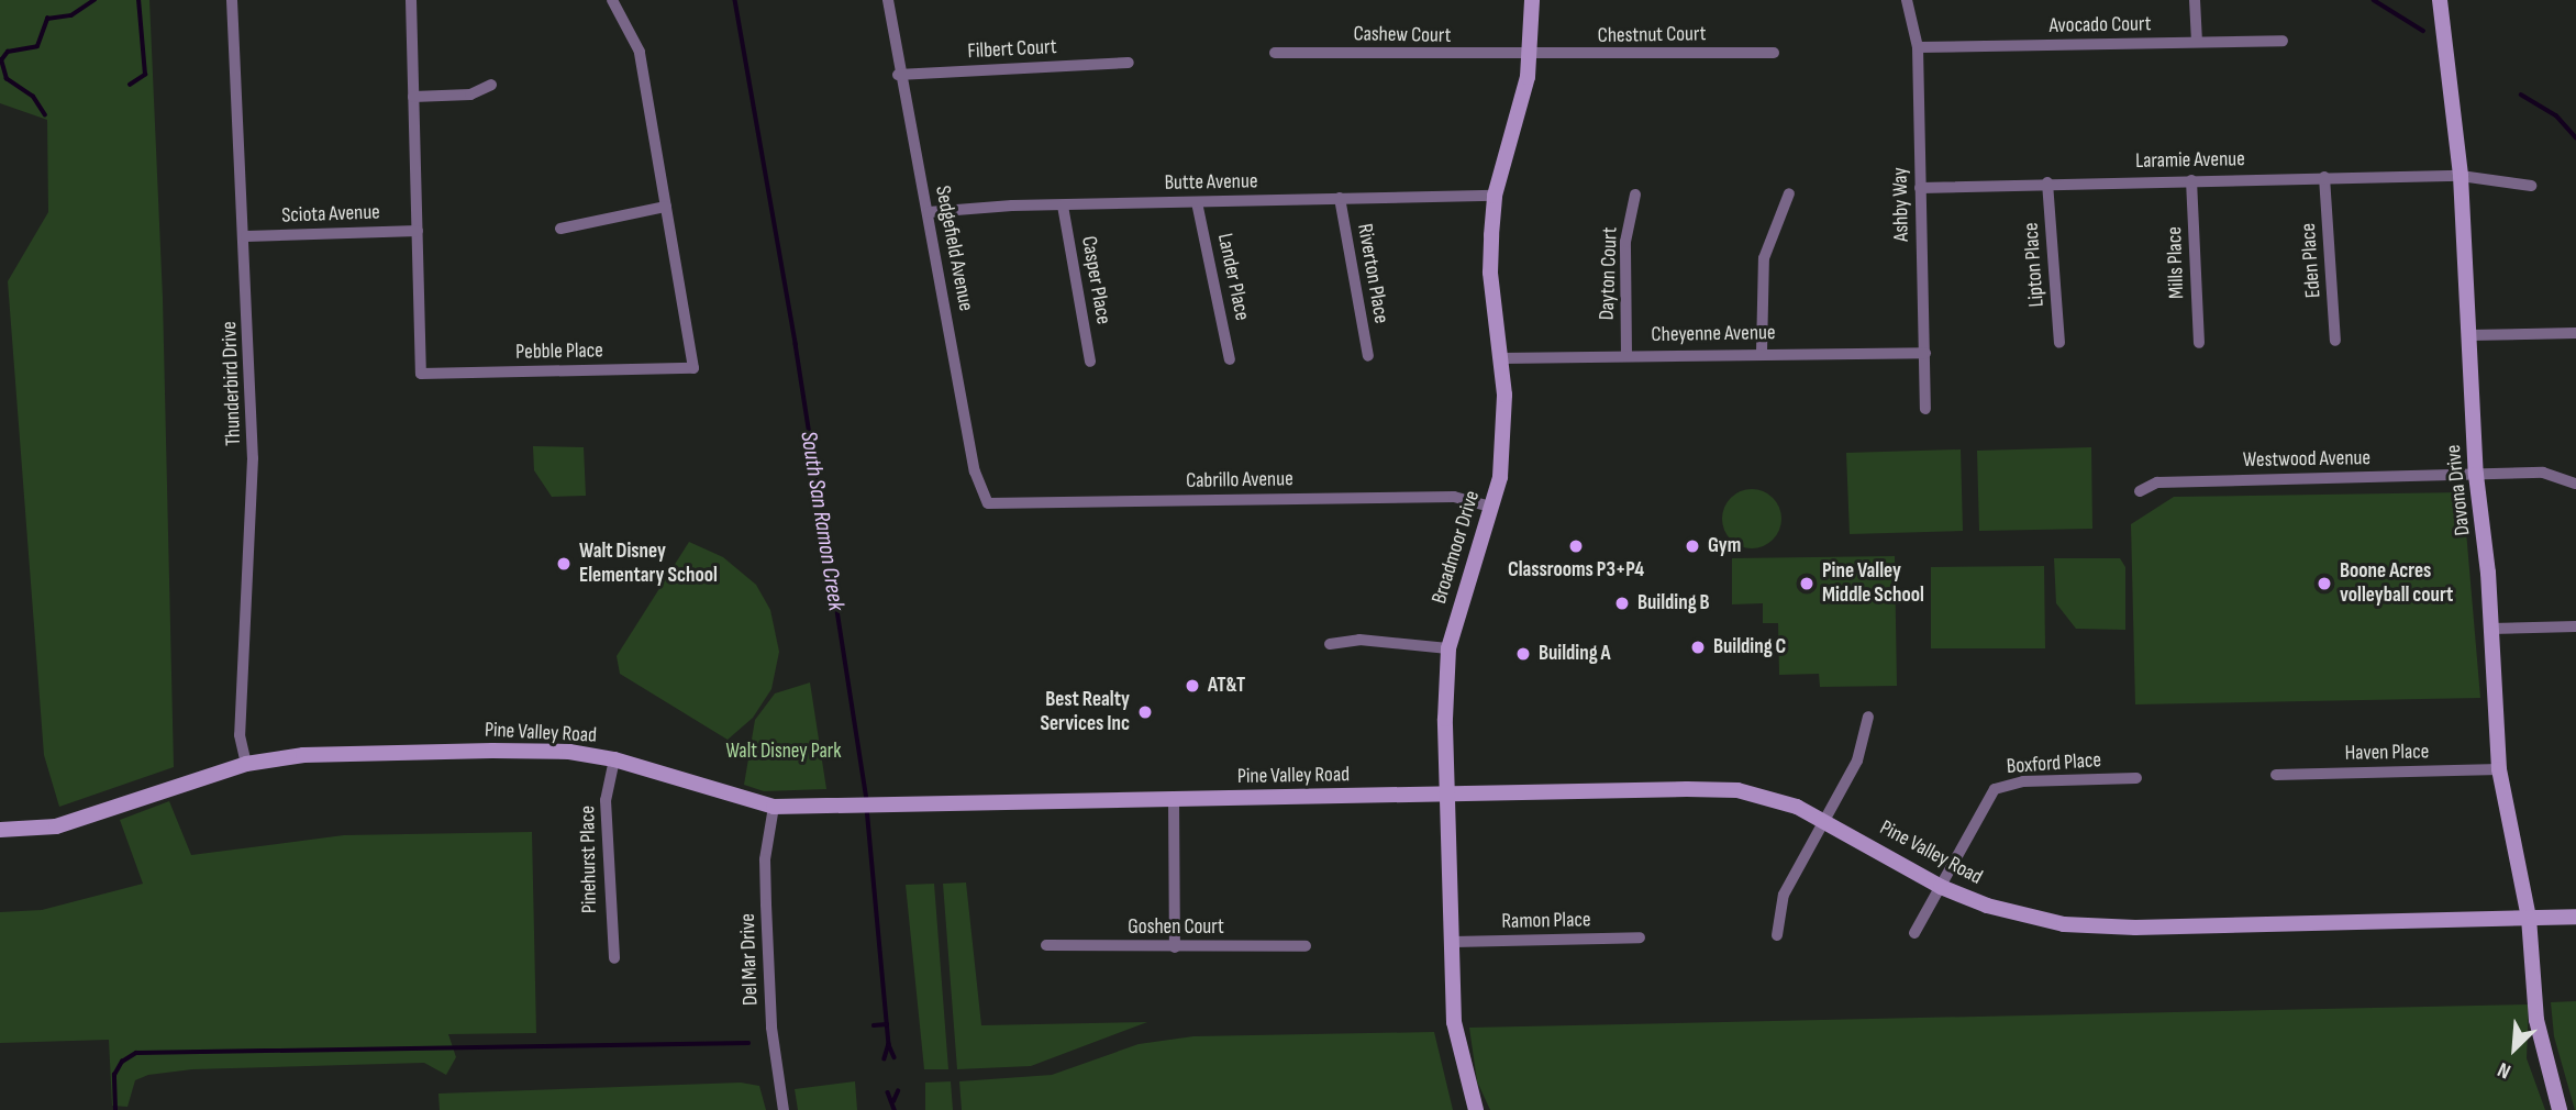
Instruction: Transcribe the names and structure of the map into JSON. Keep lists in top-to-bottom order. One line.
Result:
{"streets":{"street":["Avocado Court","Cashew Court","Chestnut Court","Filbert Court","Laramie Avenue","Butte Avenue","Ashby Way","Sciota Avenue","Sedgefield Avenue","Eden Place","Mills Place","Lipton Place","Riverton Place","Dayton Court","Lander Place","Casper Place","Cheyenne Avenue","Pebble Place","Thunderbird Drive","Westwood Avenue","Cabrillo Avenue","Davona Drive","Broadmoor Drive","Pine Valley Road","Haven Place","Boxford Place","Pinehurst Place","Ramon Place","Goshen Court","Del Mar Drive"]},"crossings":[["Avocado Court","Ashby Way"],["Cashew Court","Chestnut Court"],["Cashew Court","Broadmoor Drive"],["Chestnut Court","Broadmoor Drive"],["Filbert Court","Sedgefield Avenue"],["Laramie Avenue","Ashby Way"],["Laramie Avenue","Eden Place"],["Laramie Avenue","Mills Place"],["Laramie Avenue","Lipton Place"],["Laramie Avenue","Davona Drive"],["Butte Avenue","Sedgefield Avenue"],["Butte Avenue","Riverton Place"],["Butte Avenue","Lander Place"],["Butte Avenue","Casper Place"],["Butte Avenue","Broadmoor Drive"],["Ashby Way","Cheyenne Avenue"],["Sciota Avenue","Pebble Place"],["Sciota Avenue","Thunderbird Drive"],["Sedgefield Avenue","Cabrillo Avenue"],["Dayton Court","Cheyenne Avenue"],["Cheyenne Avenue","Broadmoor Drive"],["Thunderbird Drive","Pine Valley Road"],["Westwood Avenue","Davona Drive"],["Cabrillo Avenue","Broadmoor Drive"],["Davona Drive","Pine Valley Road"],["Davona Drive","Haven Place"],["Broadmoor Drive","Pine Valley Road"],["Broadmoor Drive","Ramon Place"],["Pine Valley Road","Boxford Place"],["Pine Valley Road","Pinehurst Place"],["Pine Valley Road","Del Mar Drive"]],"water":["South San Ramon Creek"],"parks":["Walt Disney Park"],"places":["Classrooms P3+P4","Gym","Walt Disney Elementary School","Pine Valley Middle School","Boone Acres volleyball court","Building B","Building C","Building A","AT&T","Best Realty Services Inc"],"north":"bottom left"}
